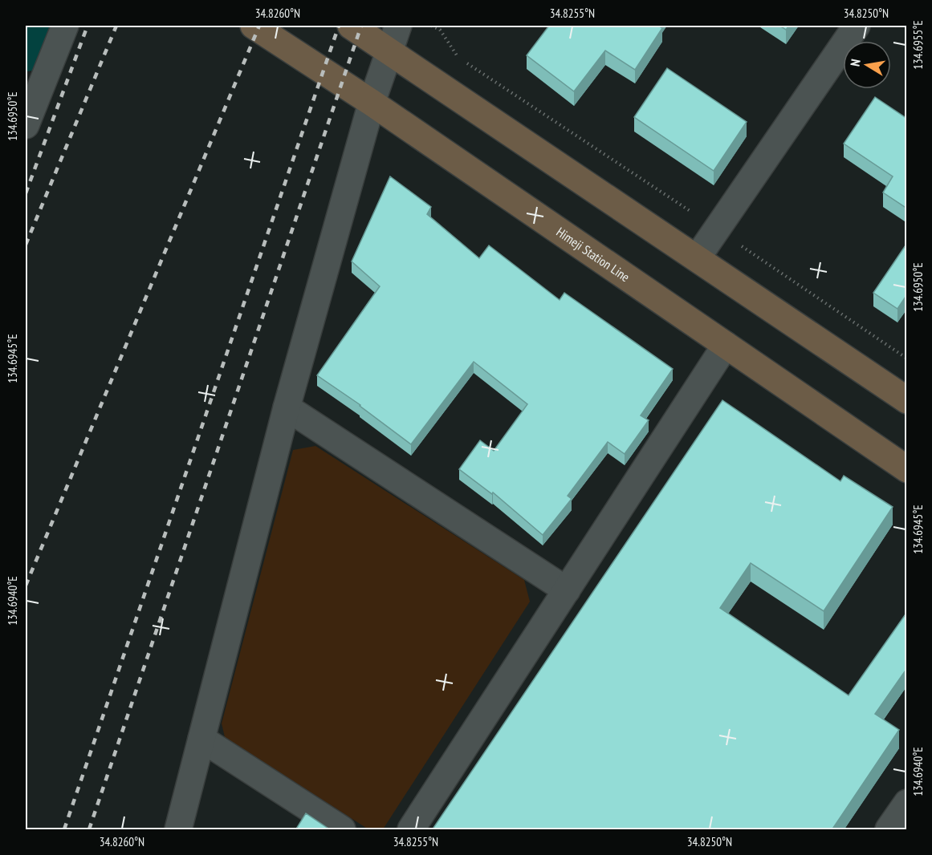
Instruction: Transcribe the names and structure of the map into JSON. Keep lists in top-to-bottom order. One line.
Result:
{"streets":{"main road":["Himeji Station Line"]},"north":"left","coordinates":["34.8260°N","34.8255°N","34.8250°N","134.6955°E","134.6950°E","134.6945°E","134.6940°E"]}
